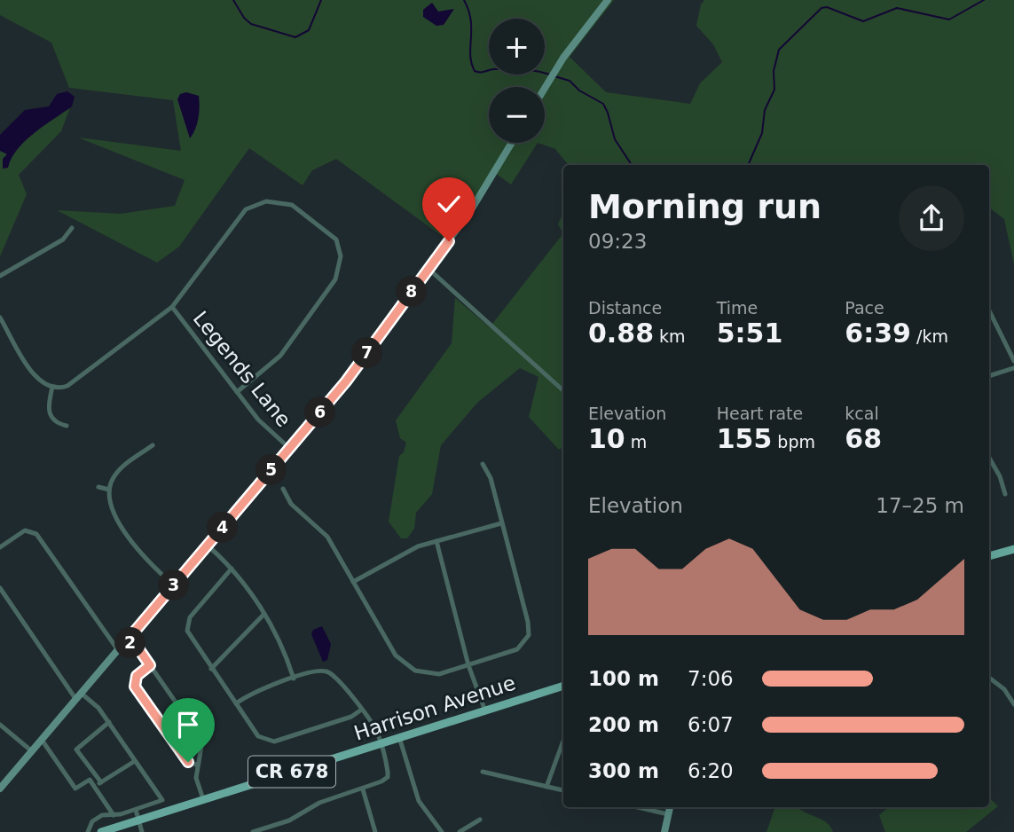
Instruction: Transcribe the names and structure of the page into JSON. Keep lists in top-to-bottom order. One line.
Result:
{"streets":{"main road":["Harrison Avenue","CR 678"],"street":["Legends Lane"]},"page":{"map_buttons":["+","−"],"heading":["Morning run","09:23"],"stats":[["Distance","0.88 km"],["Time","5:51"],["Pace","6:39 /km"],["Elevation","10 m"],["Heart rate","155 bpm"],["kcal","68"]],"pins":["8","7","6","5","4","3","2"],"chart":["Elevation","17–25 m"],"list":[{"name":"100 m","note":"7:06"},{"name":"200 m","note":"6:07"},{"name":"300 m","note":"6:20"}]}}
